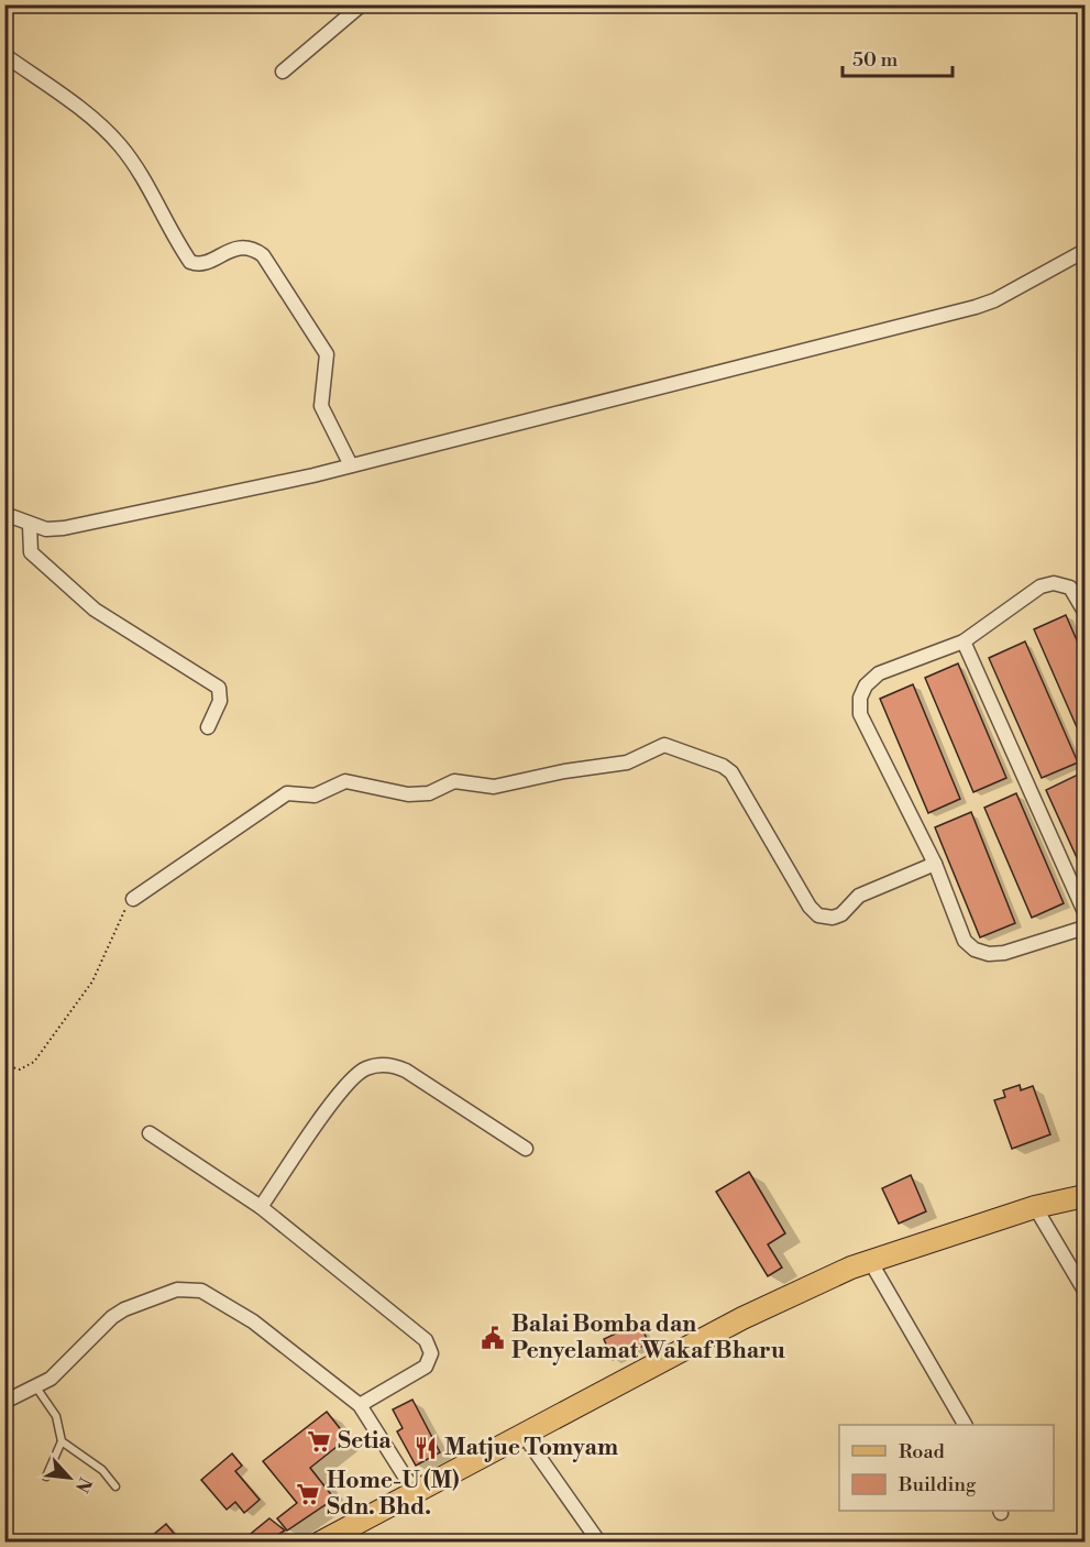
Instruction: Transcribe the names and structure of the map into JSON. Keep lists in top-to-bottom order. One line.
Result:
{"places":{"public building":["Balai Bomba dan Penyelamat Wakaf Bharu"],"supermarket":["Setia","Home-U (M) Sdn. Bhd."],"restaurant":["Matjue Tomyam"]},"legend":["Road","Building"],"scale_bar":"50 m","north":"bottom right"}
